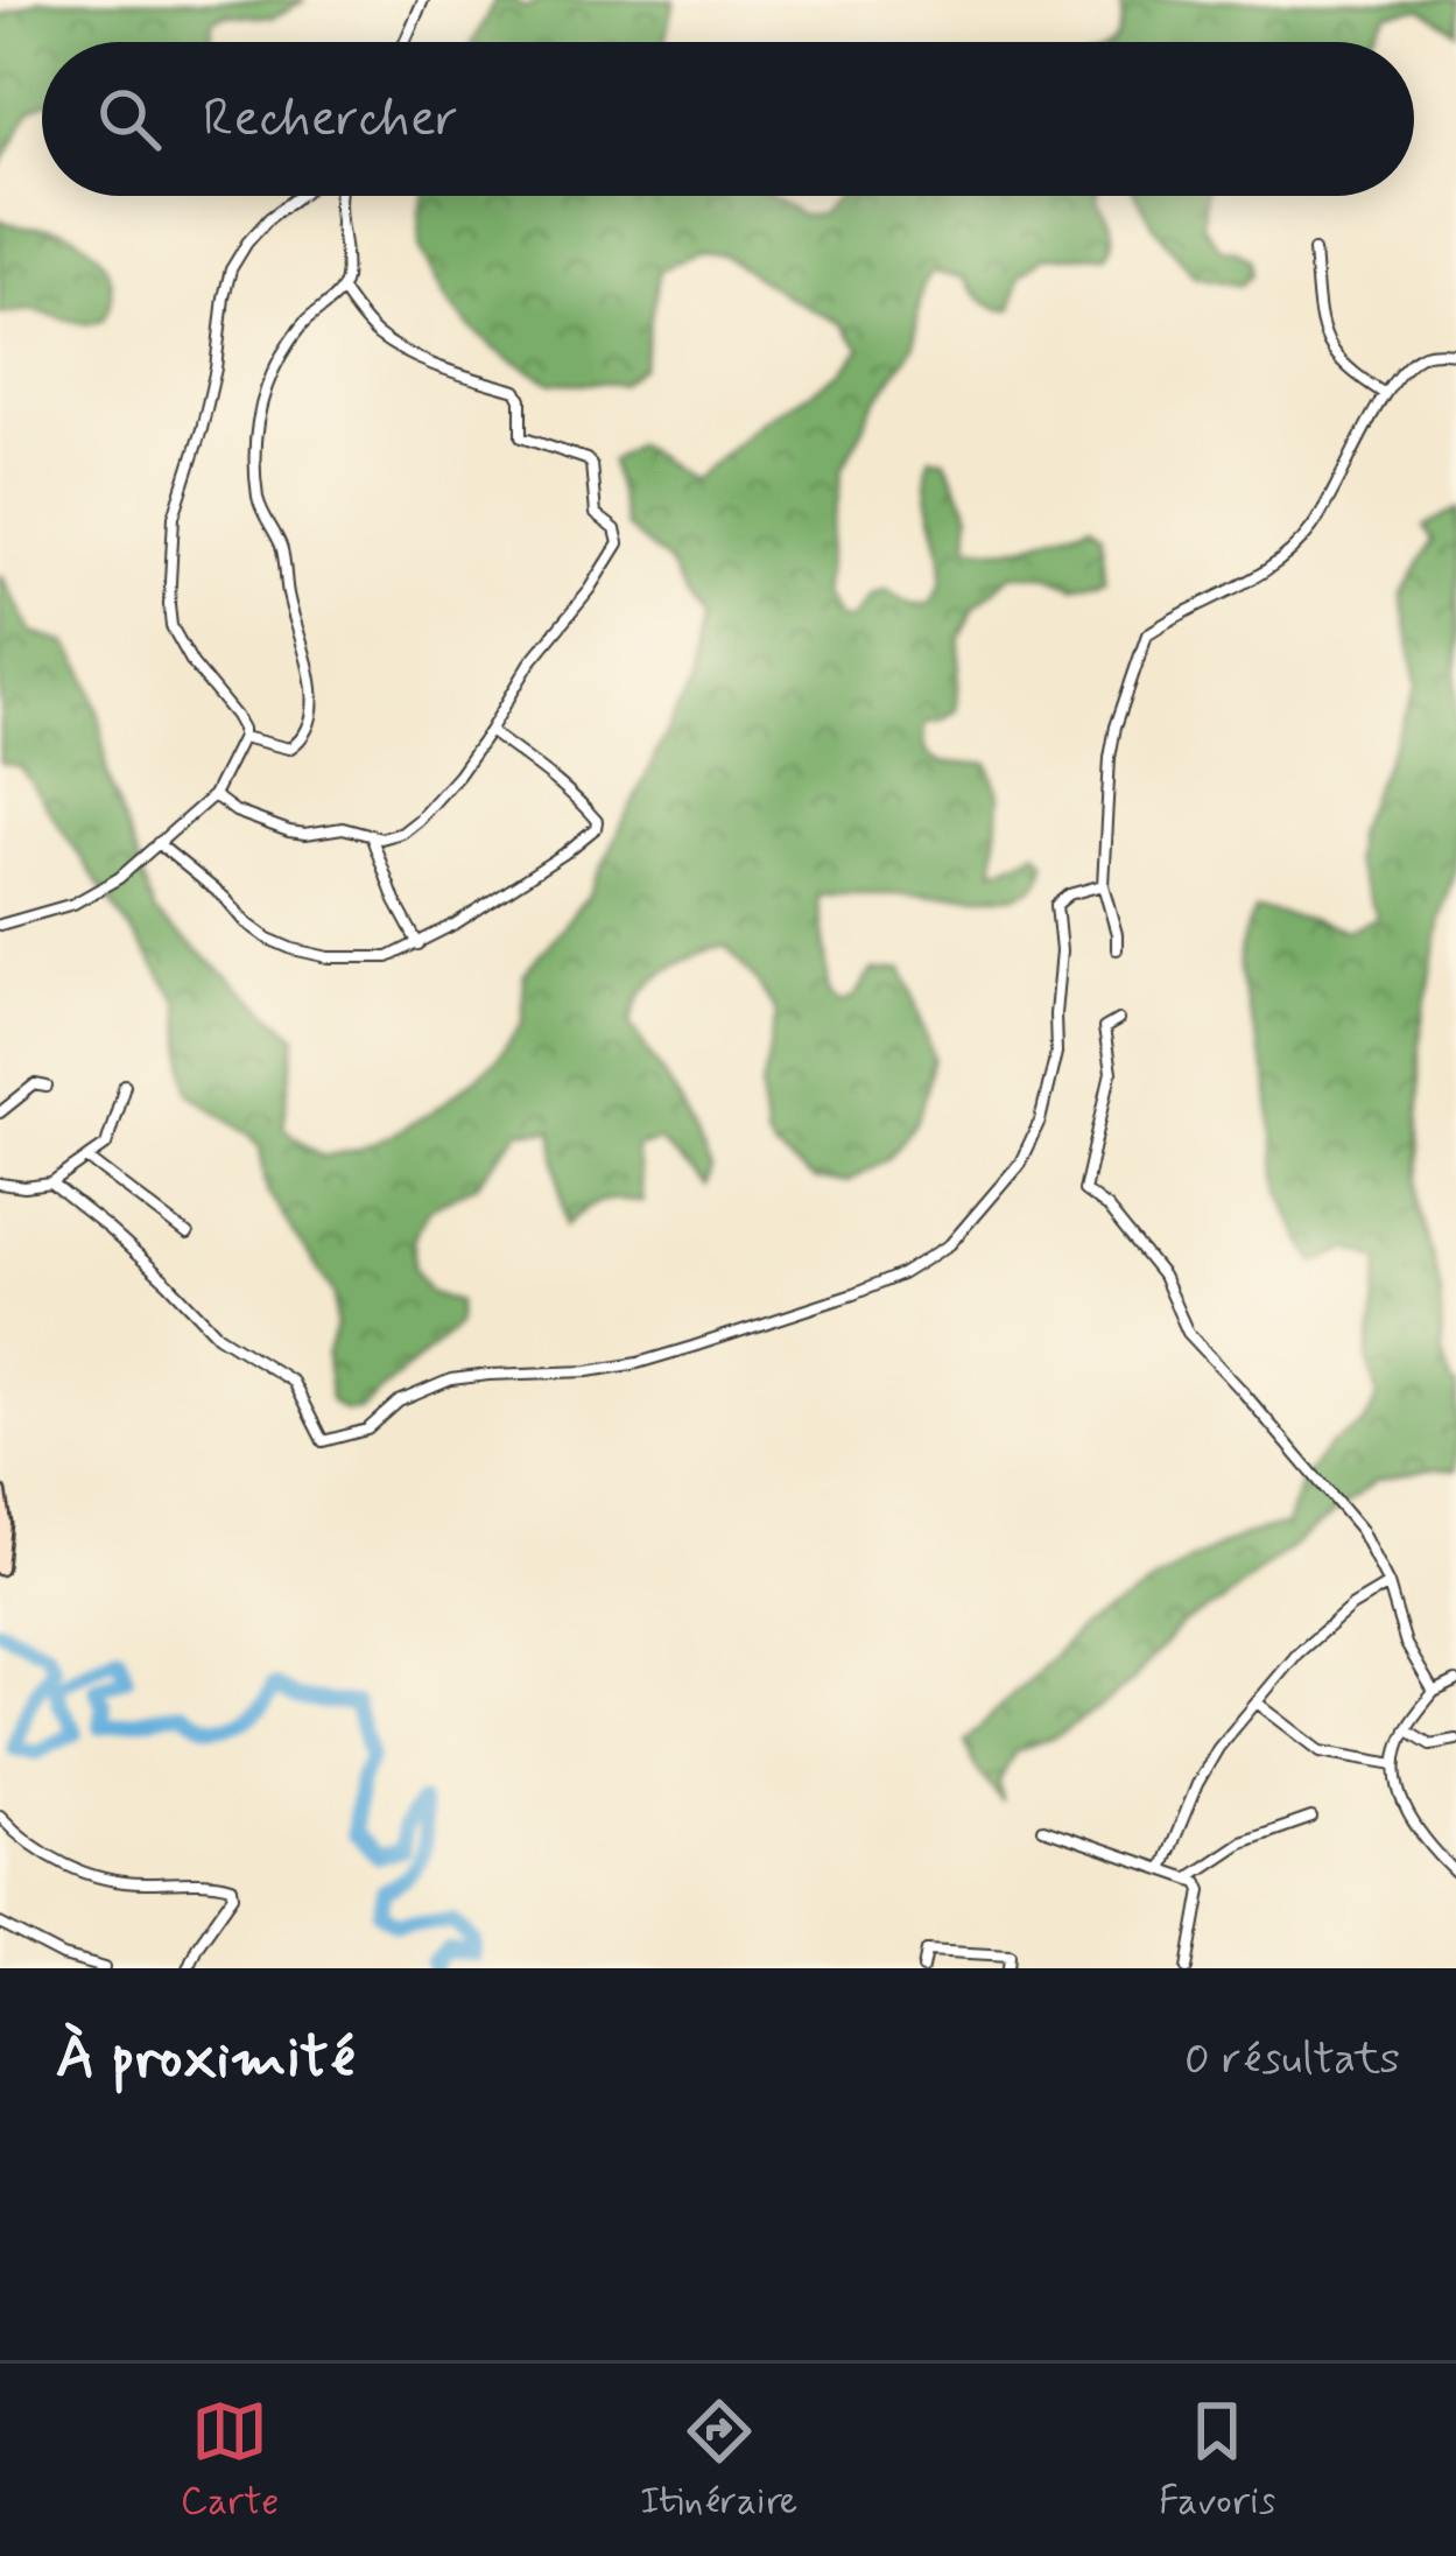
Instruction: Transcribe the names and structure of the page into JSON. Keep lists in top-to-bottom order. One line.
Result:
{"page":{"search":"Rechercher","heading":["À proximité","0 résultats"],"nav":["Carte","Itinéraire","Favoris"]}}
